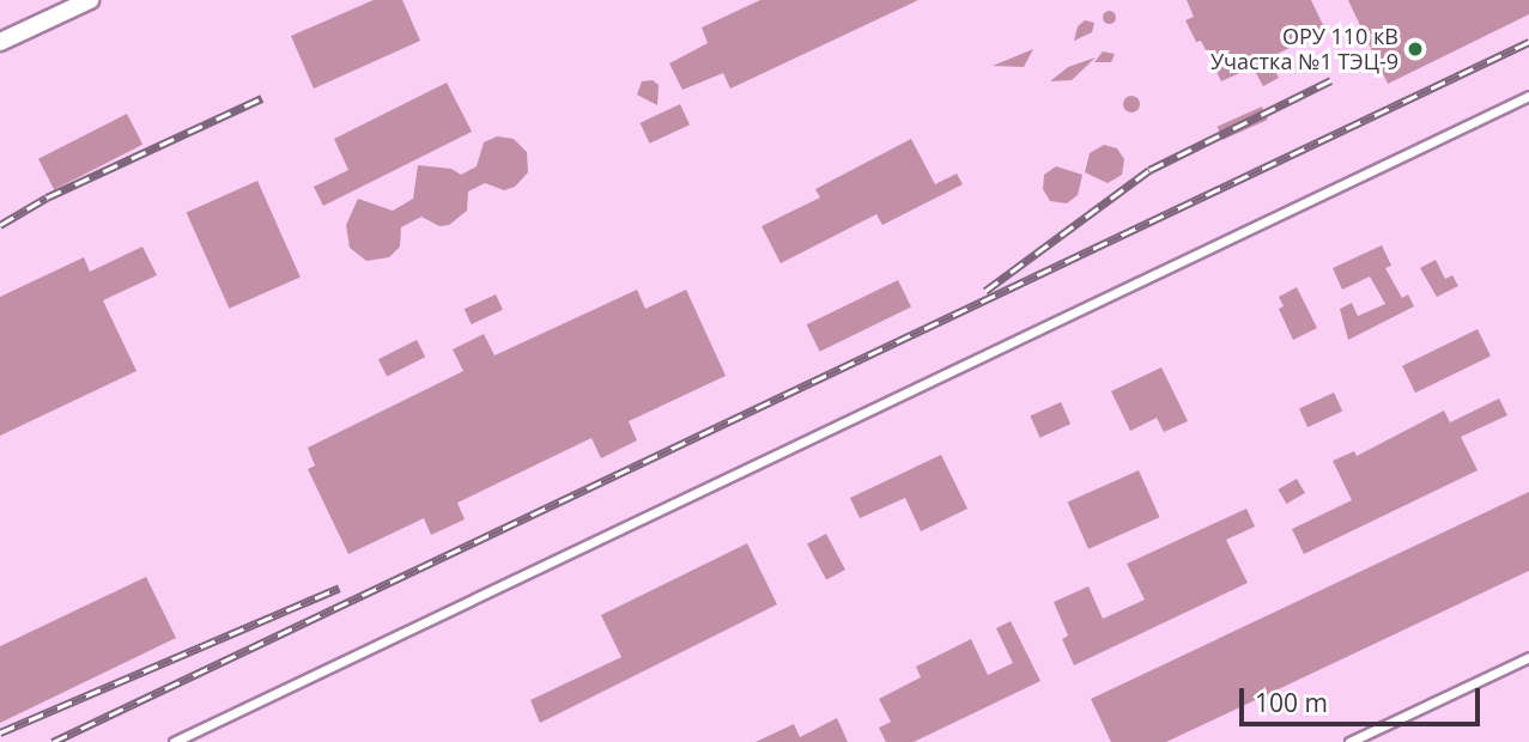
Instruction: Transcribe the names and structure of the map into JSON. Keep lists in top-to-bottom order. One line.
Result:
{"places":["ОРУ 110 кВ Участка №1 ТЭЦ-9"],"scale_bar":"100 m"}
